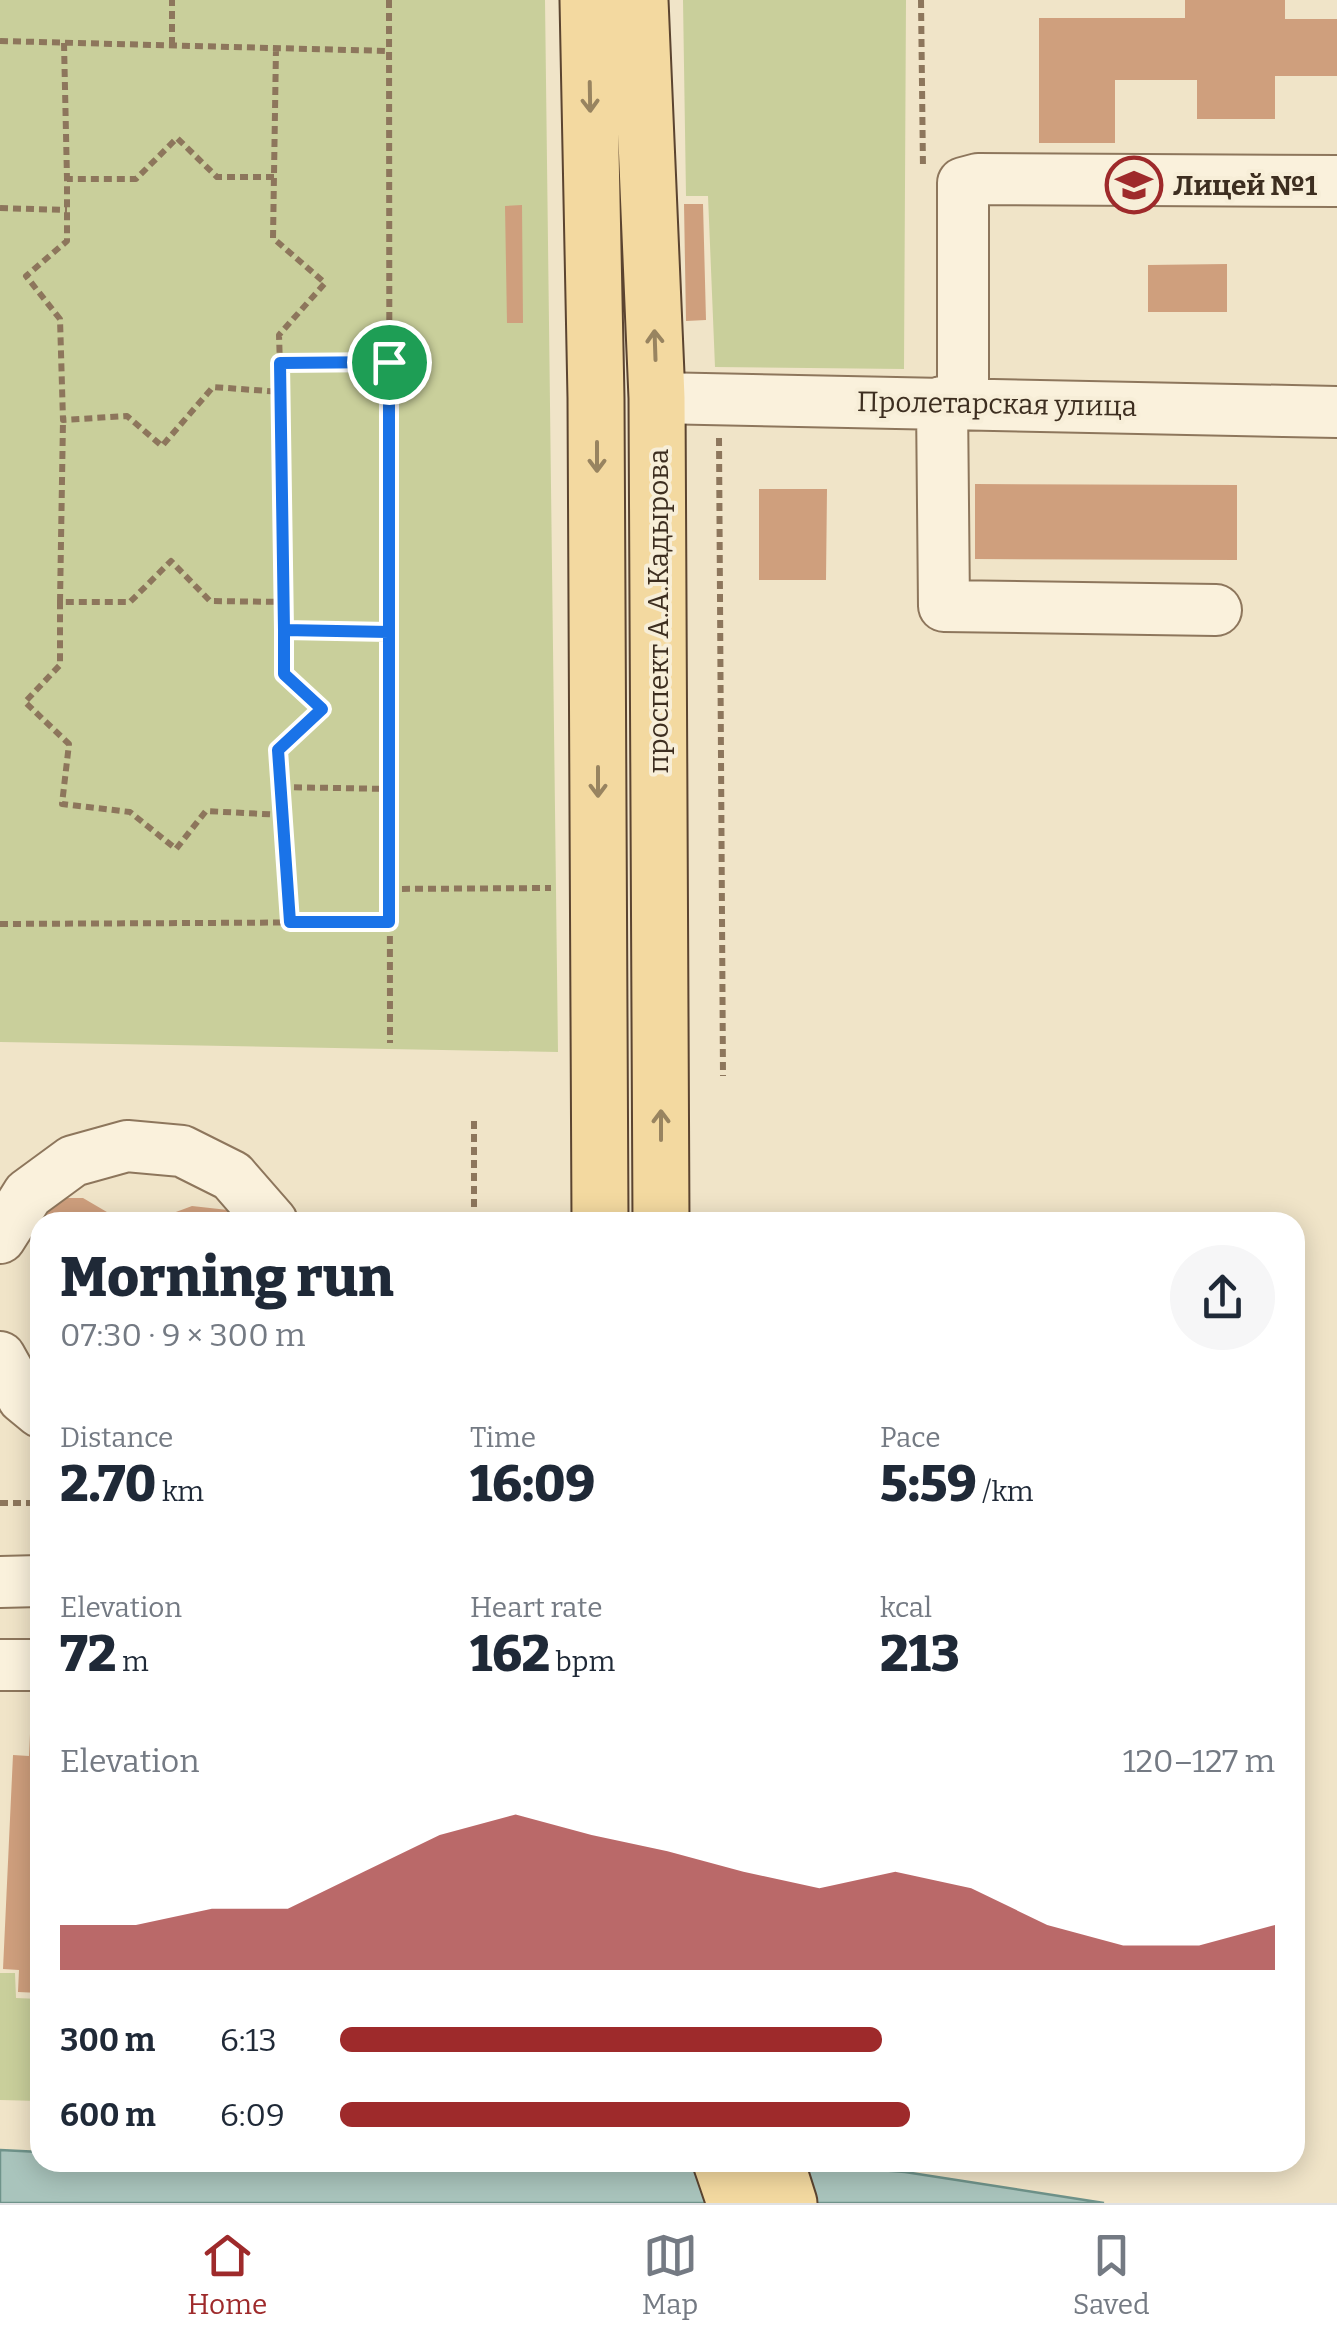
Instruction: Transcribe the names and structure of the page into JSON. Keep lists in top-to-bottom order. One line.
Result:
{"streets":{"main road":["проспект А.А.Кадырова"],"street":["Пролетарская улица"]},"crossings":[["Пролетарская улица","проспект А.А.Кадырова"]],"places":{"school or university":["Лицей №1"]},"page":{"heading":["Morning run","07:30 · 9 × 300 m"],"stats":[["Distance","2.70 km"],["Time","16:09"],["Pace","5:59 /km"],["Elevation","72 m"],["Heart rate","162 bpm"],["kcal","213"]],"chart":["Elevation","120–127 m"],"list":[{"name":"300 m","note":"6:13"},{"name":"600 m","note":"6:09"}],"tabs":["Home","Map","Saved"]}}
